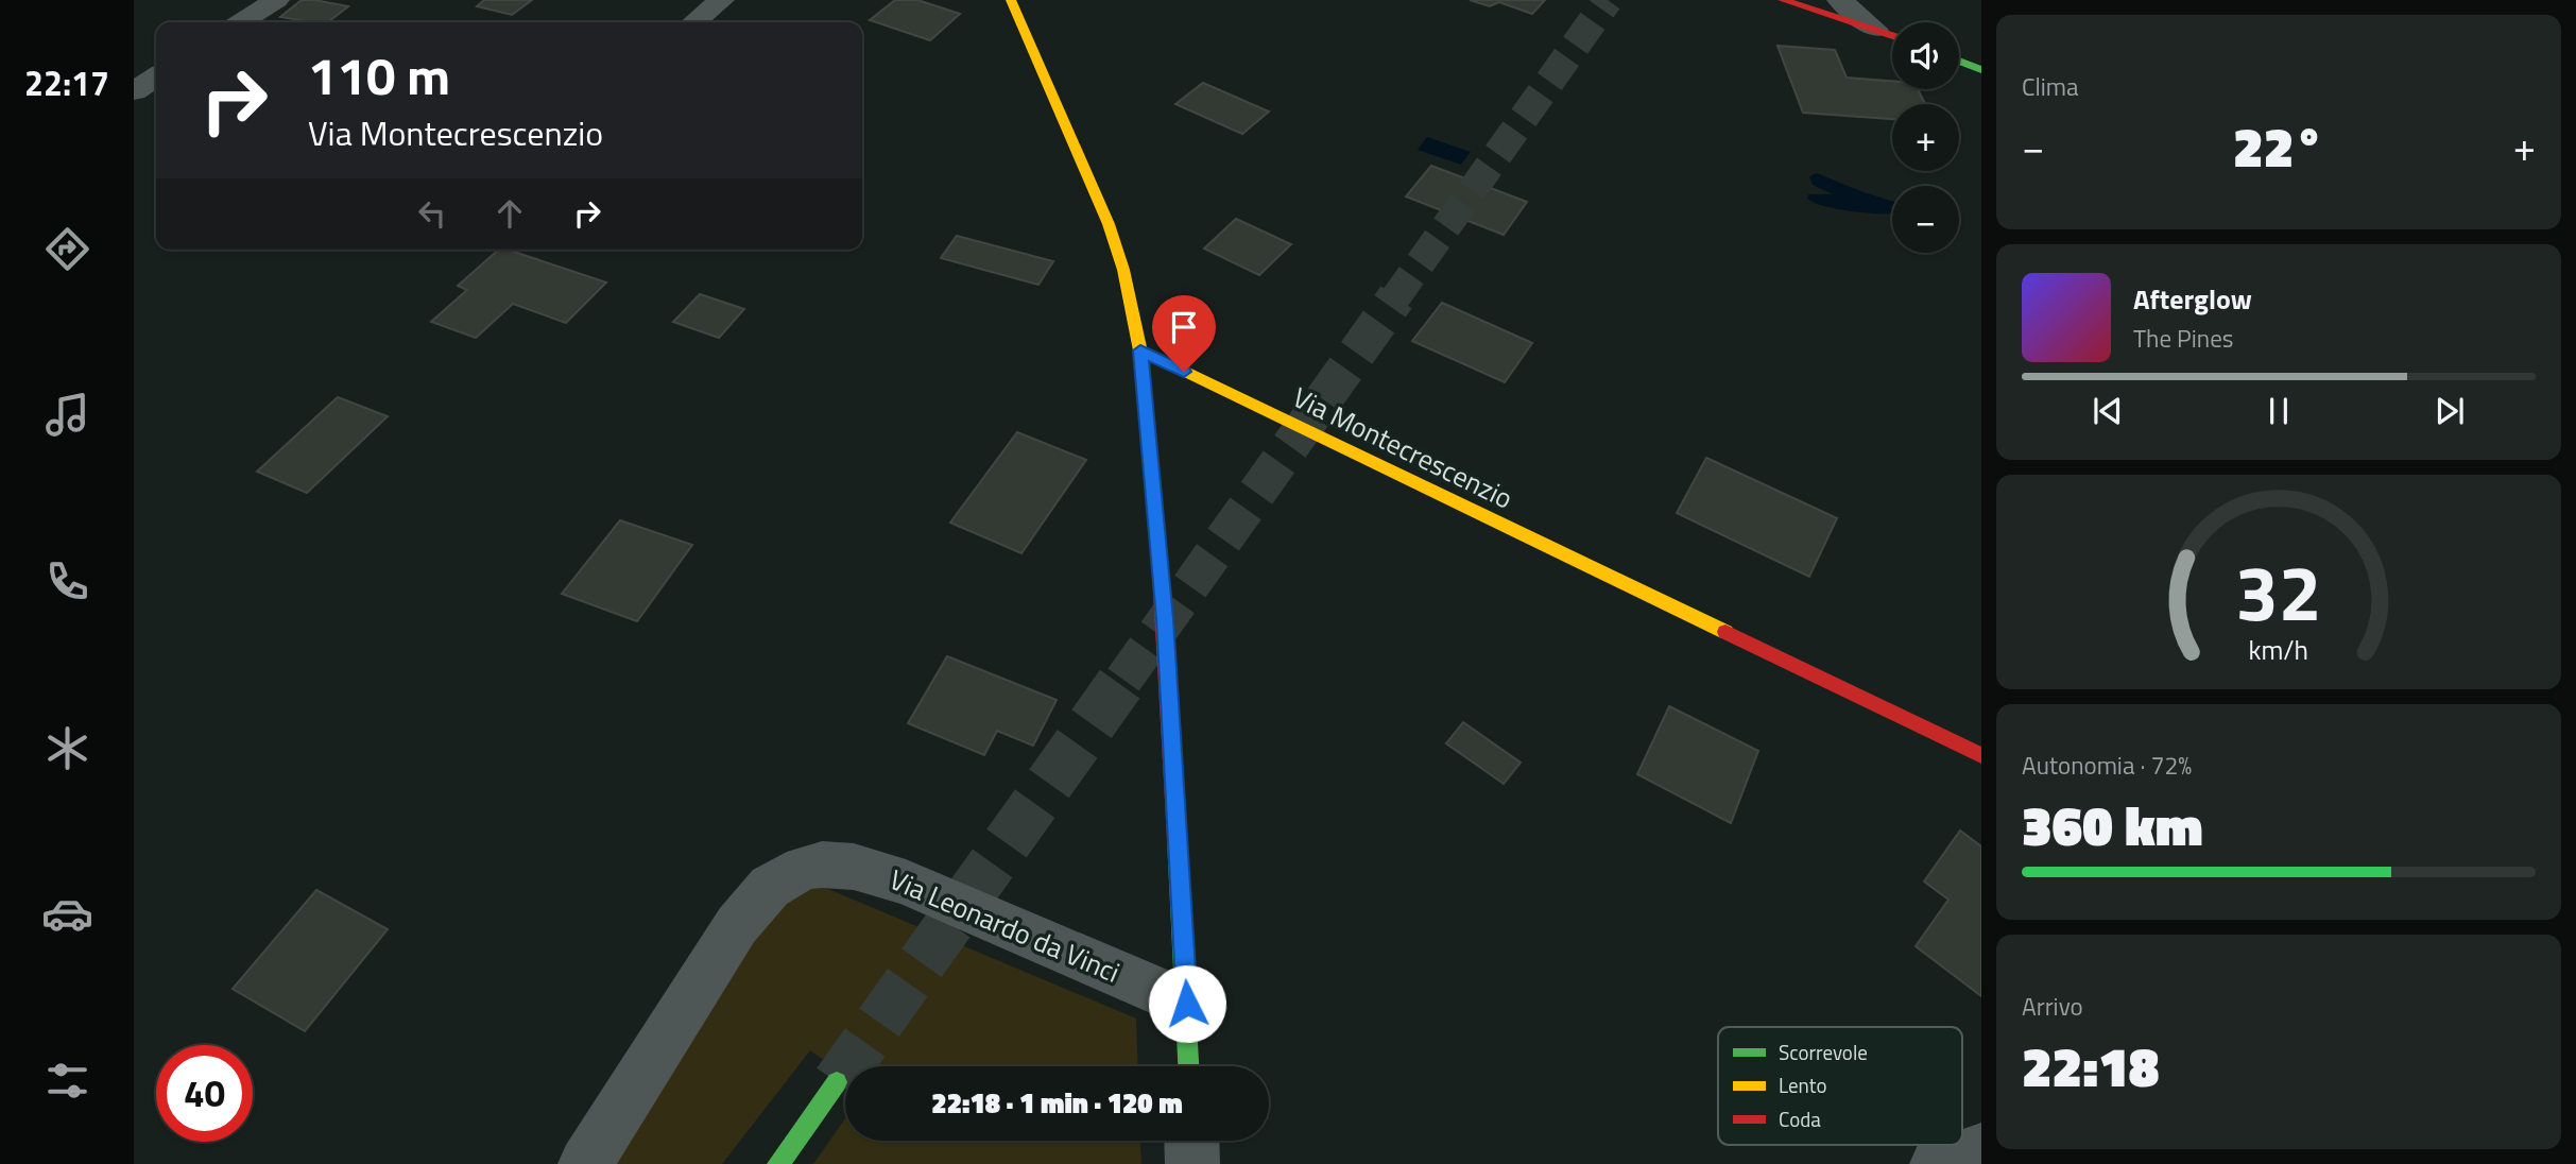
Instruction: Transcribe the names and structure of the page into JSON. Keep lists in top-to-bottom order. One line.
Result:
{"streets":{"street":["Via Montecrescenzio","Via Leonardo da Vinci"]},"legend":["Scorrevole","Lento","Coda"],"page":{"tabs":"22:17","tile":["Clima",["Autonomia · 72%","360 km"],["Arrivo","22:18"]],"map_buttons":["+","−"],"turn":["110 m","Via Montecrescenzio"],"heat":["−","22°","+"],"song":["Afterglow","The Pines"],"limit":"40","trip":"22:18 · 1 min · 120 m","gauge":["32","km/h"]}}
